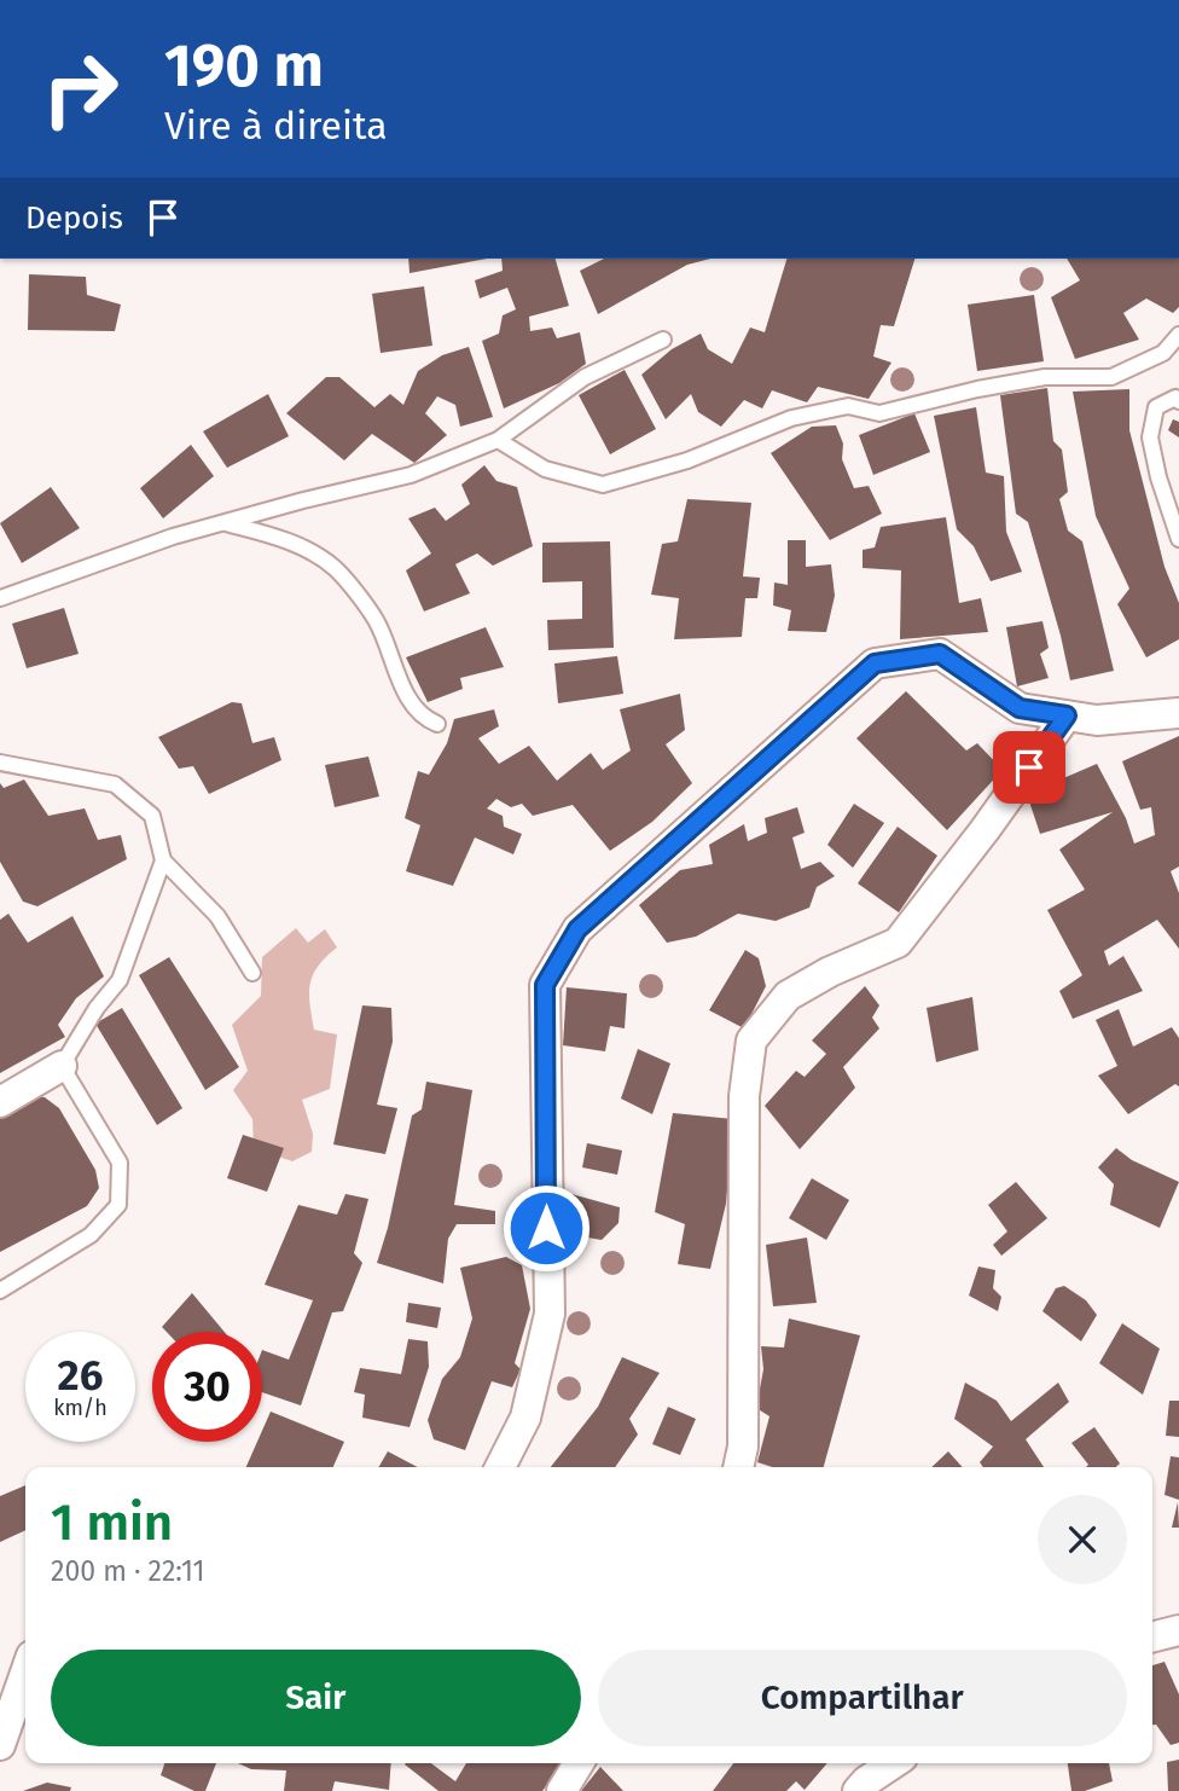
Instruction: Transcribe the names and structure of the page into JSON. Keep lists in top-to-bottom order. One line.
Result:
{"page":{"turn":["190 m","Vire à direita"],"then":"Depois","speed":"26 km/h","limit":"30","heading":["1 min","200 m · 22:11"],"buttons":["Sair","Compartilhar"]}}
